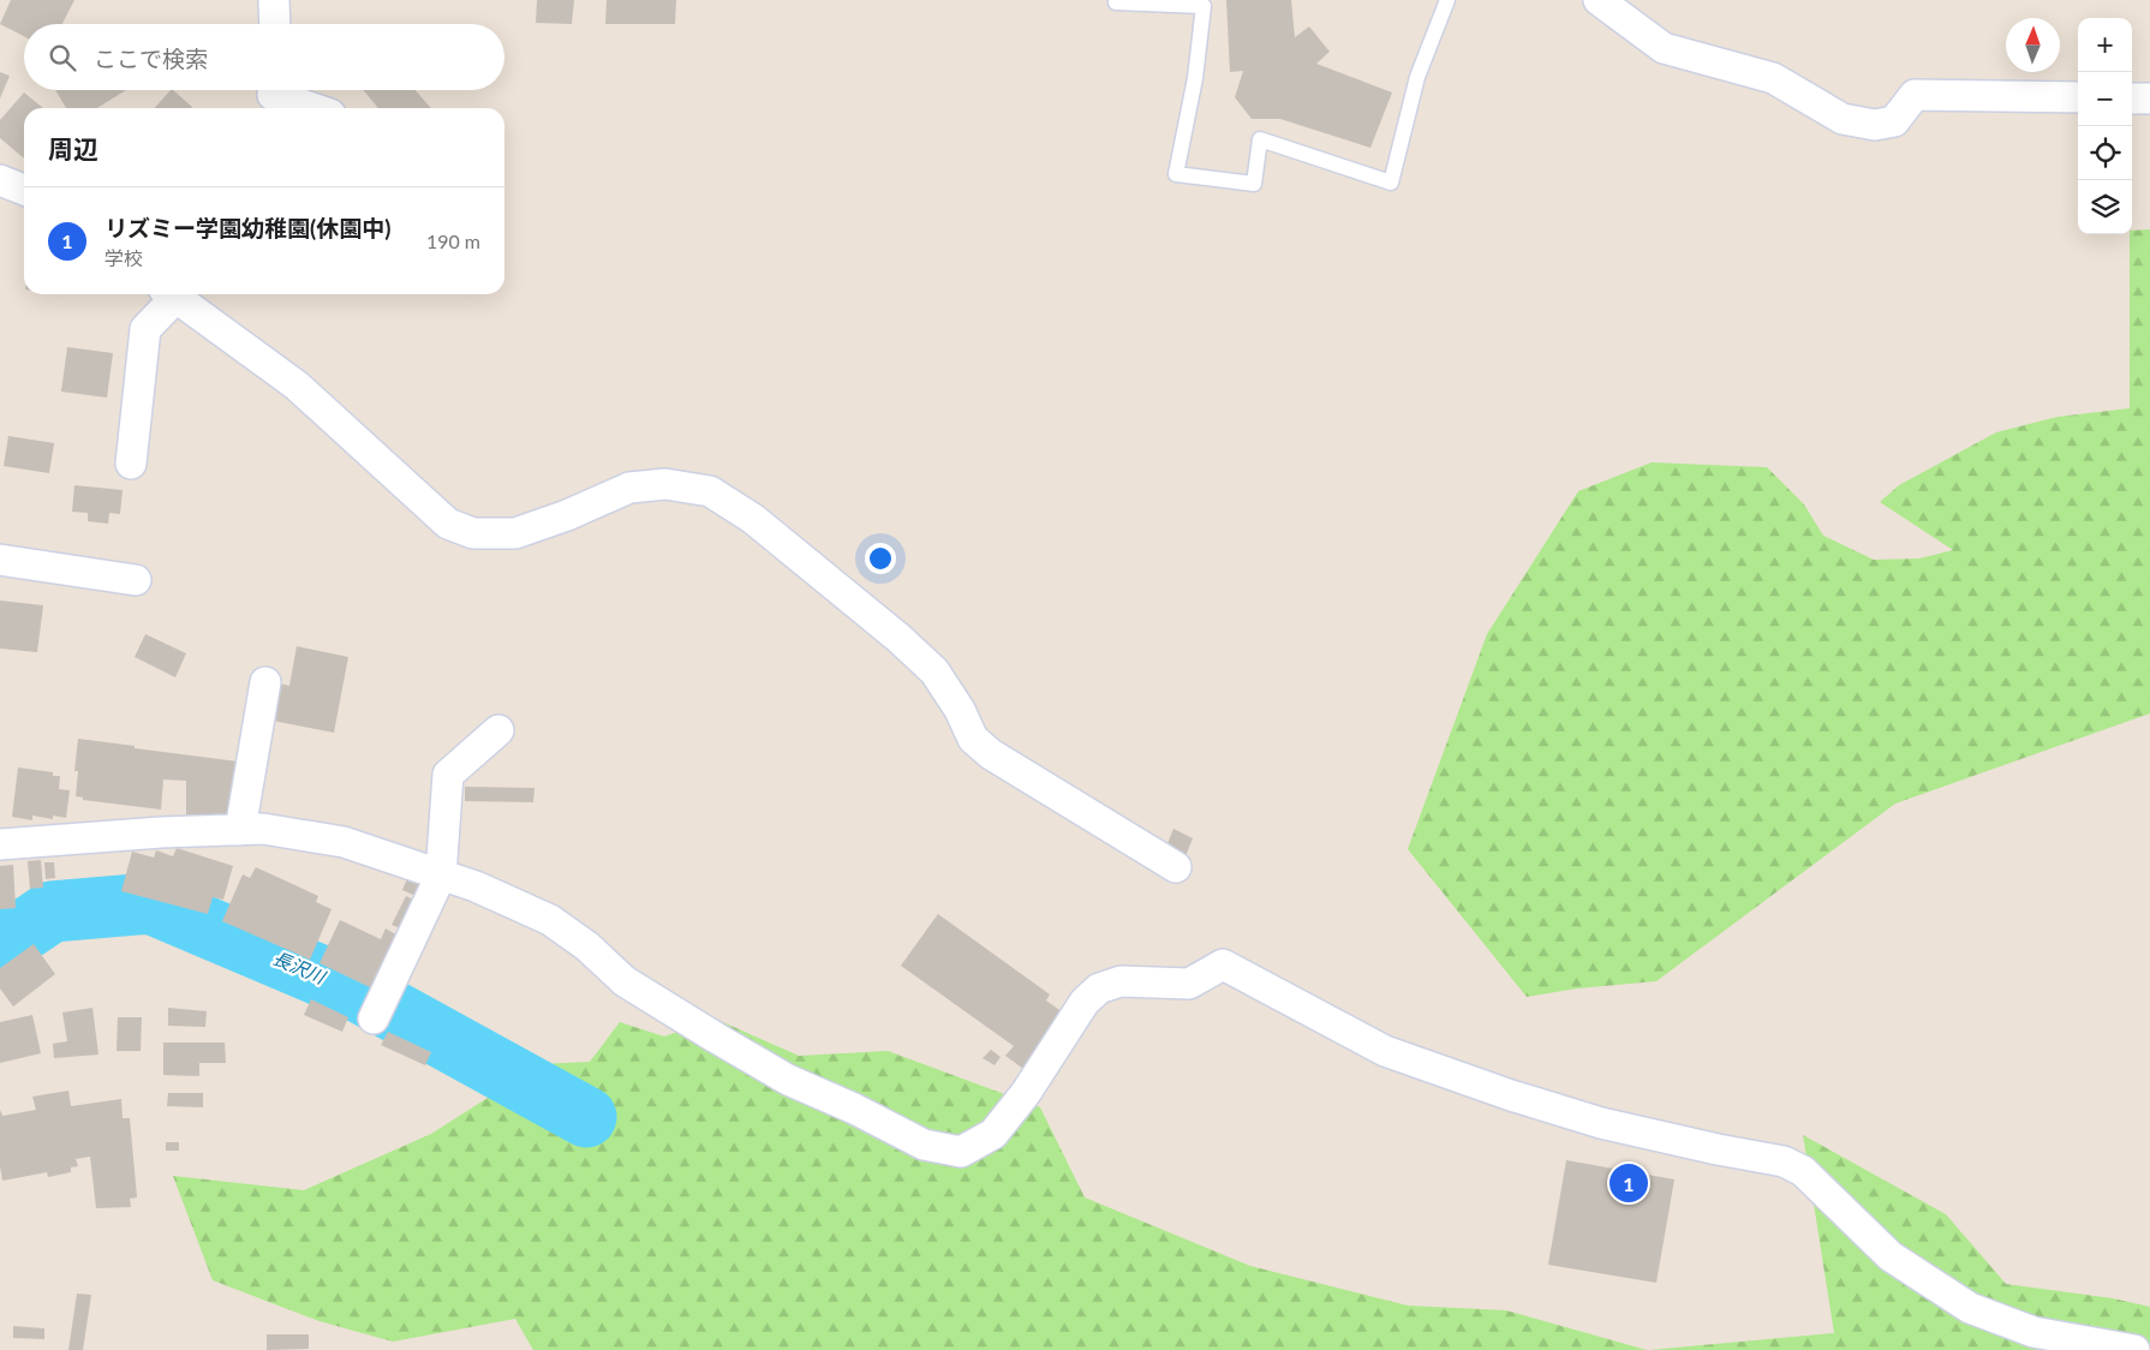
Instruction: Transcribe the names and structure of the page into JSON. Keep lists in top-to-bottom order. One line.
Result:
{"water":["長沢川"],"north":"top","page":{"map_buttons":["+","−"],"search":"ここで検索","heading":"周辺","list":[{"mark":"1","name":"リズミー学園幼稚園(休園中)","note":"学校","value":"190 m"}],"pins":"1"}}
